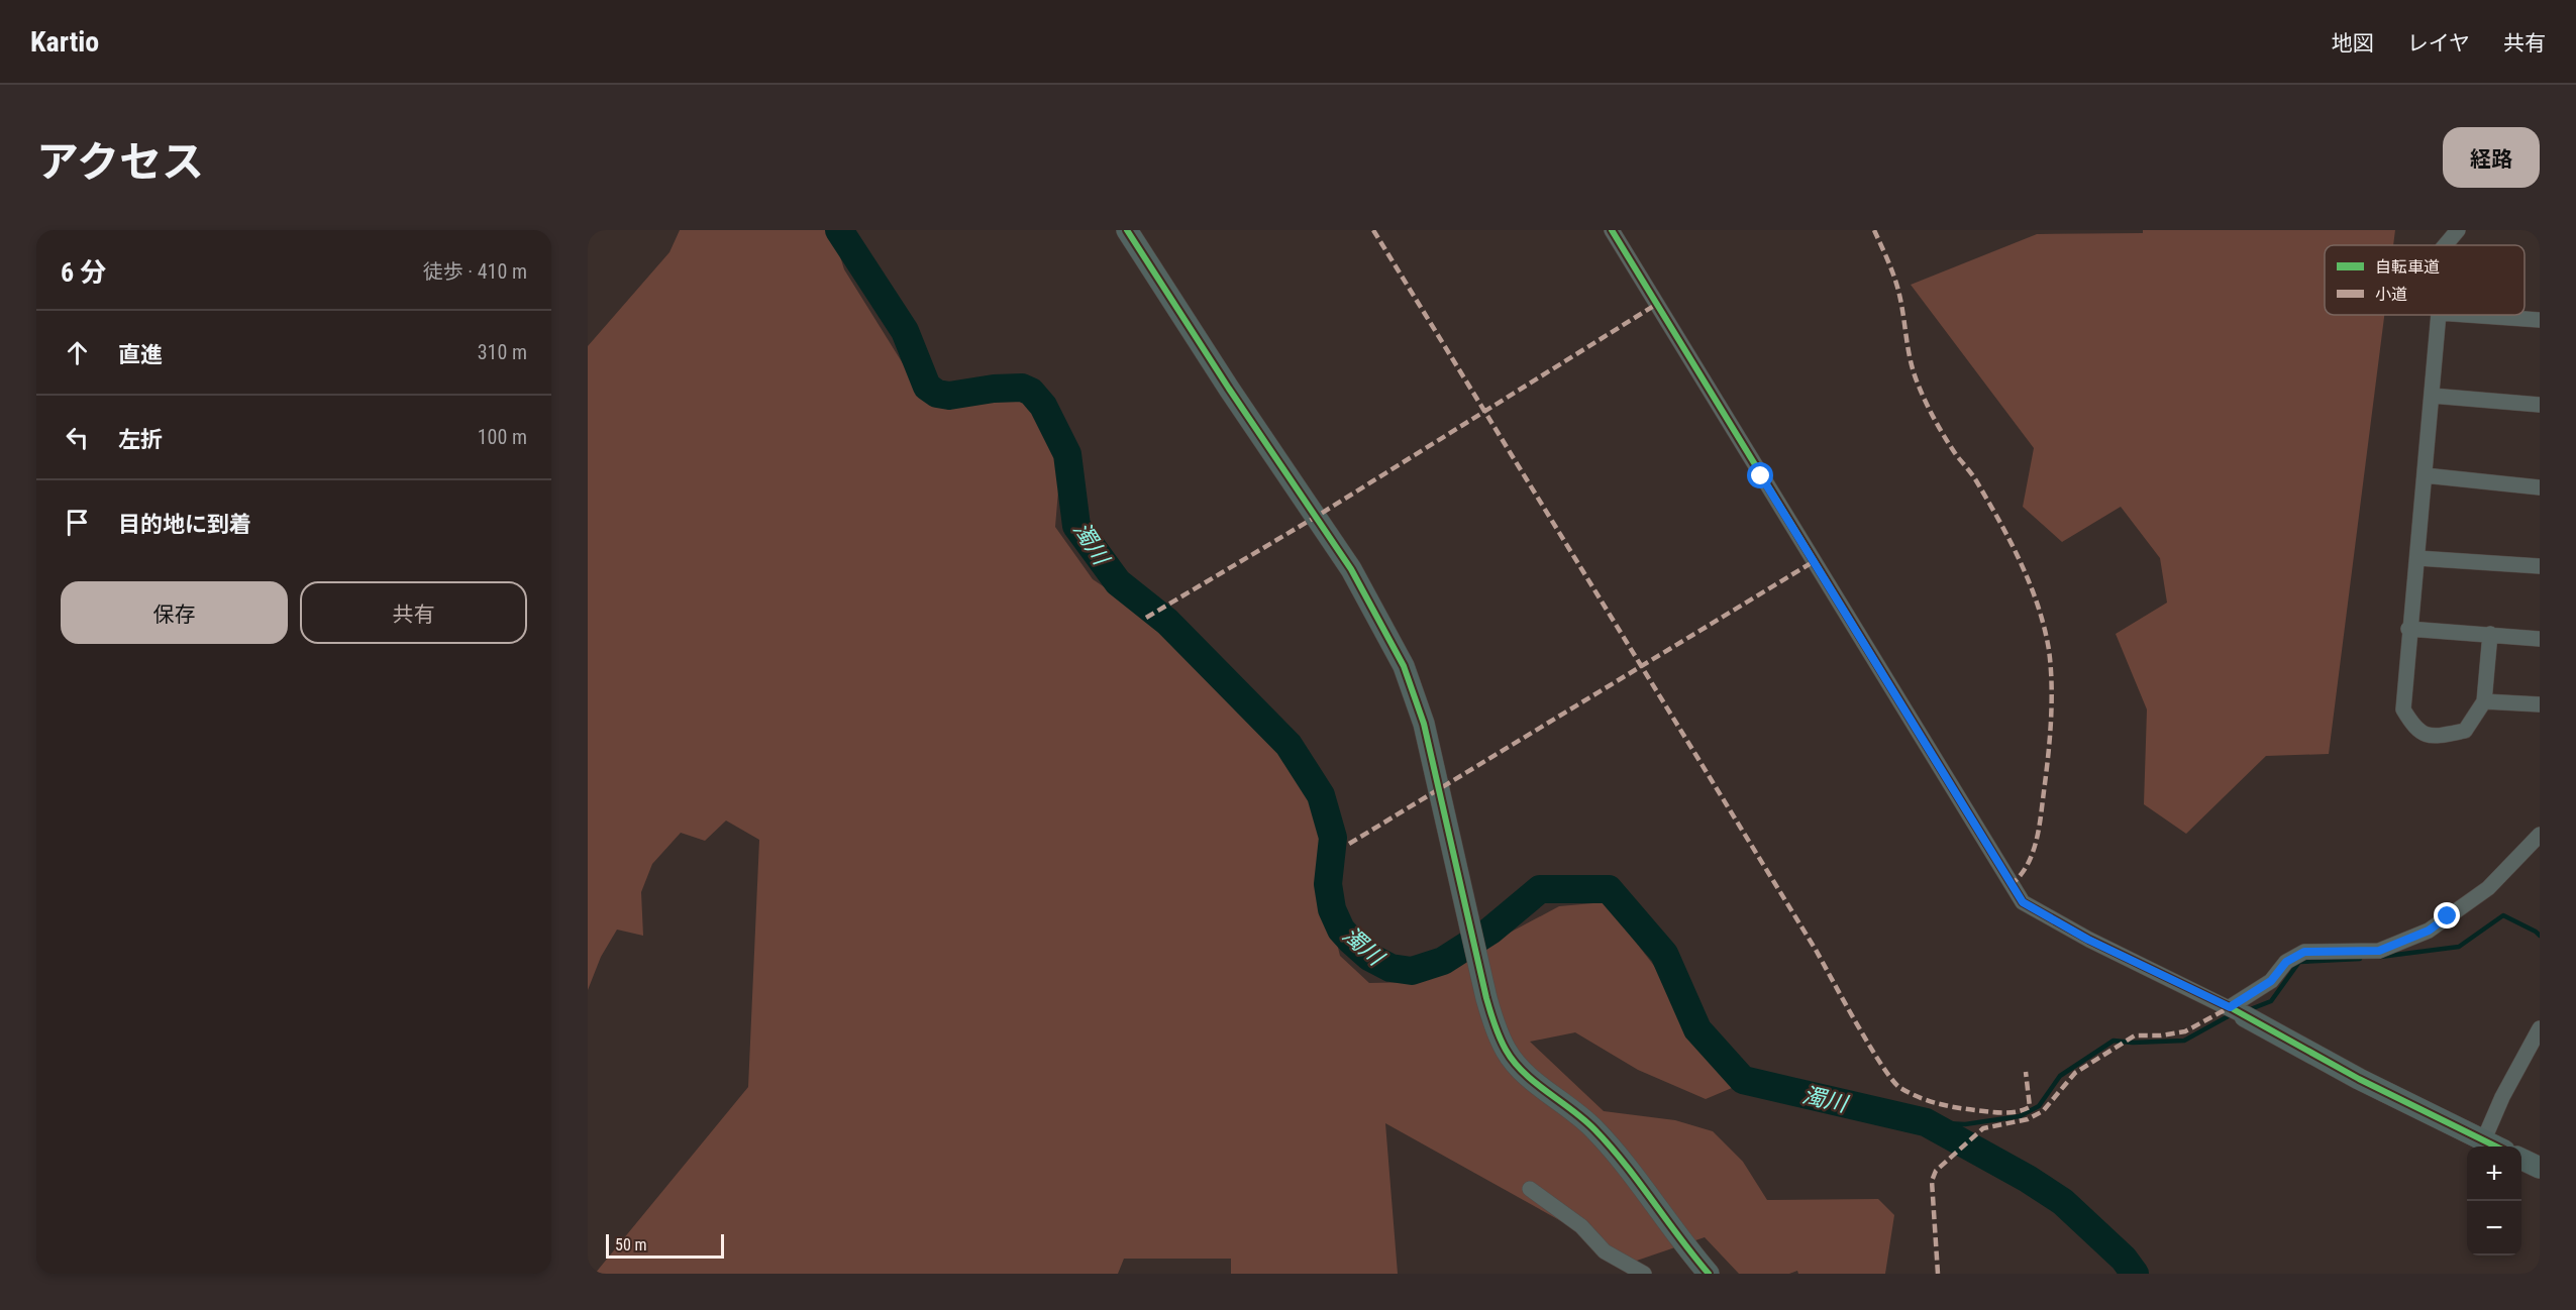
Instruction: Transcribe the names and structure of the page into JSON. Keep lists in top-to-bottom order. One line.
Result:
{"water":["濁川"],"legend":["自転車道","小道"],"scale_bar":"50 m","page":{"header":"Kartio","nav":["地図","レイヤ","共有"],"title":"アクセス","buttons":["経路",["保存","共有"]],"heading":["6 分","徒歩 · 410 m"],"list":[["直進","310 m"],["左折","100 m"],"目的地に到着"],"map_buttons":["+","−"],"scale":"50 m"}}
